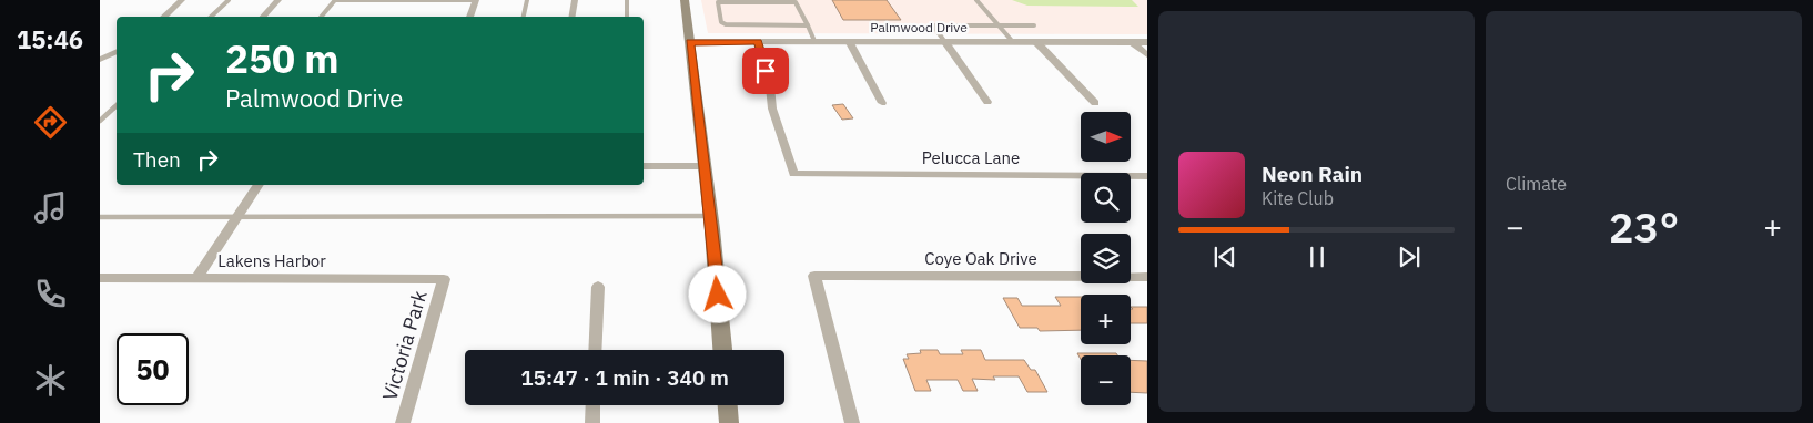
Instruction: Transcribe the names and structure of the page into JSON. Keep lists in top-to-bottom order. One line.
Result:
{"streets":{"street":["Palmwood Drive","Pelucca Lane","Coye Oak Drive","Lakens Harbor","Victoria Park"]},"crossings":[["Palmwood Drive","Pelucca Lane"],["Lakens Harbor","Victoria Park"]],"north":"right","page":{"tabs":"15:46","tile":"Climate","turn":["250 m","Palmwood Drive"],"map_buttons":["+","−"],"then":"Then","song":["Neon Rain","Kite Club"],"heat":["−","23°","+"],"limit":"50","trip":"15:47 · 1 min · 340 m"}}
